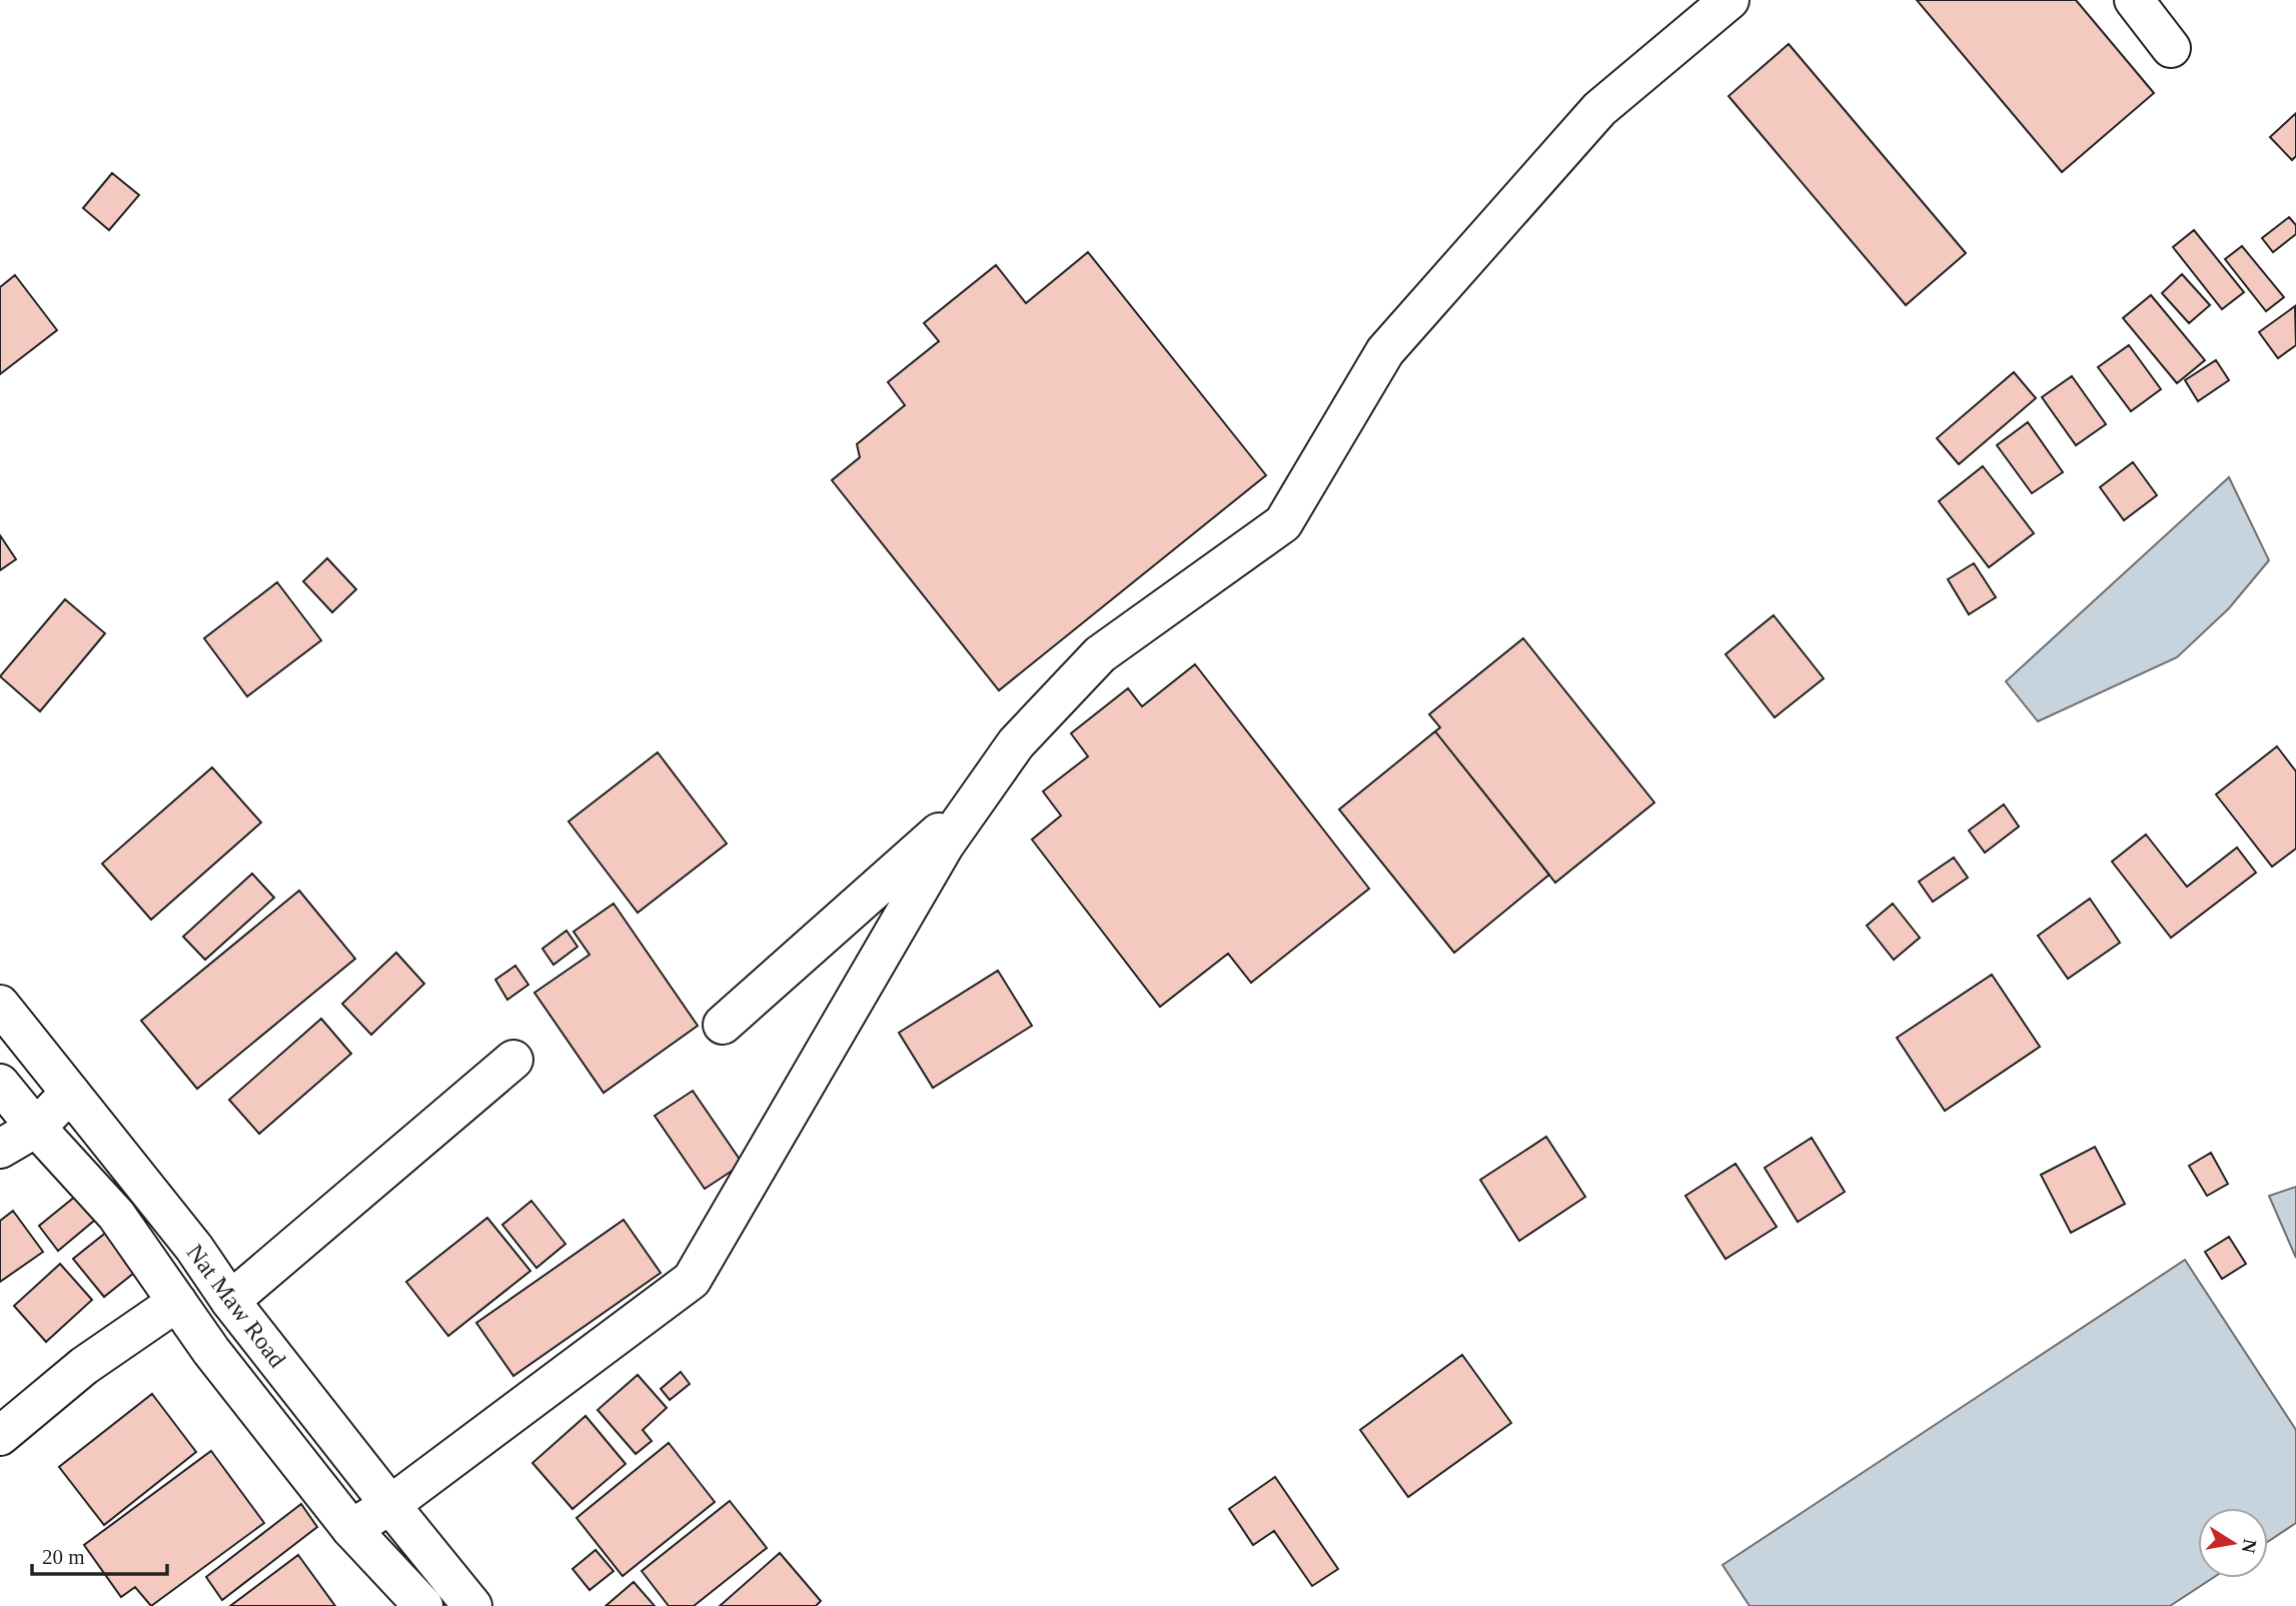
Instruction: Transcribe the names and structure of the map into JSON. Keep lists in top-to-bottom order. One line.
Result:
{"streets":{"street":["Nat Maw Road"]},"scale_bar":"20 m","north":"right"}
